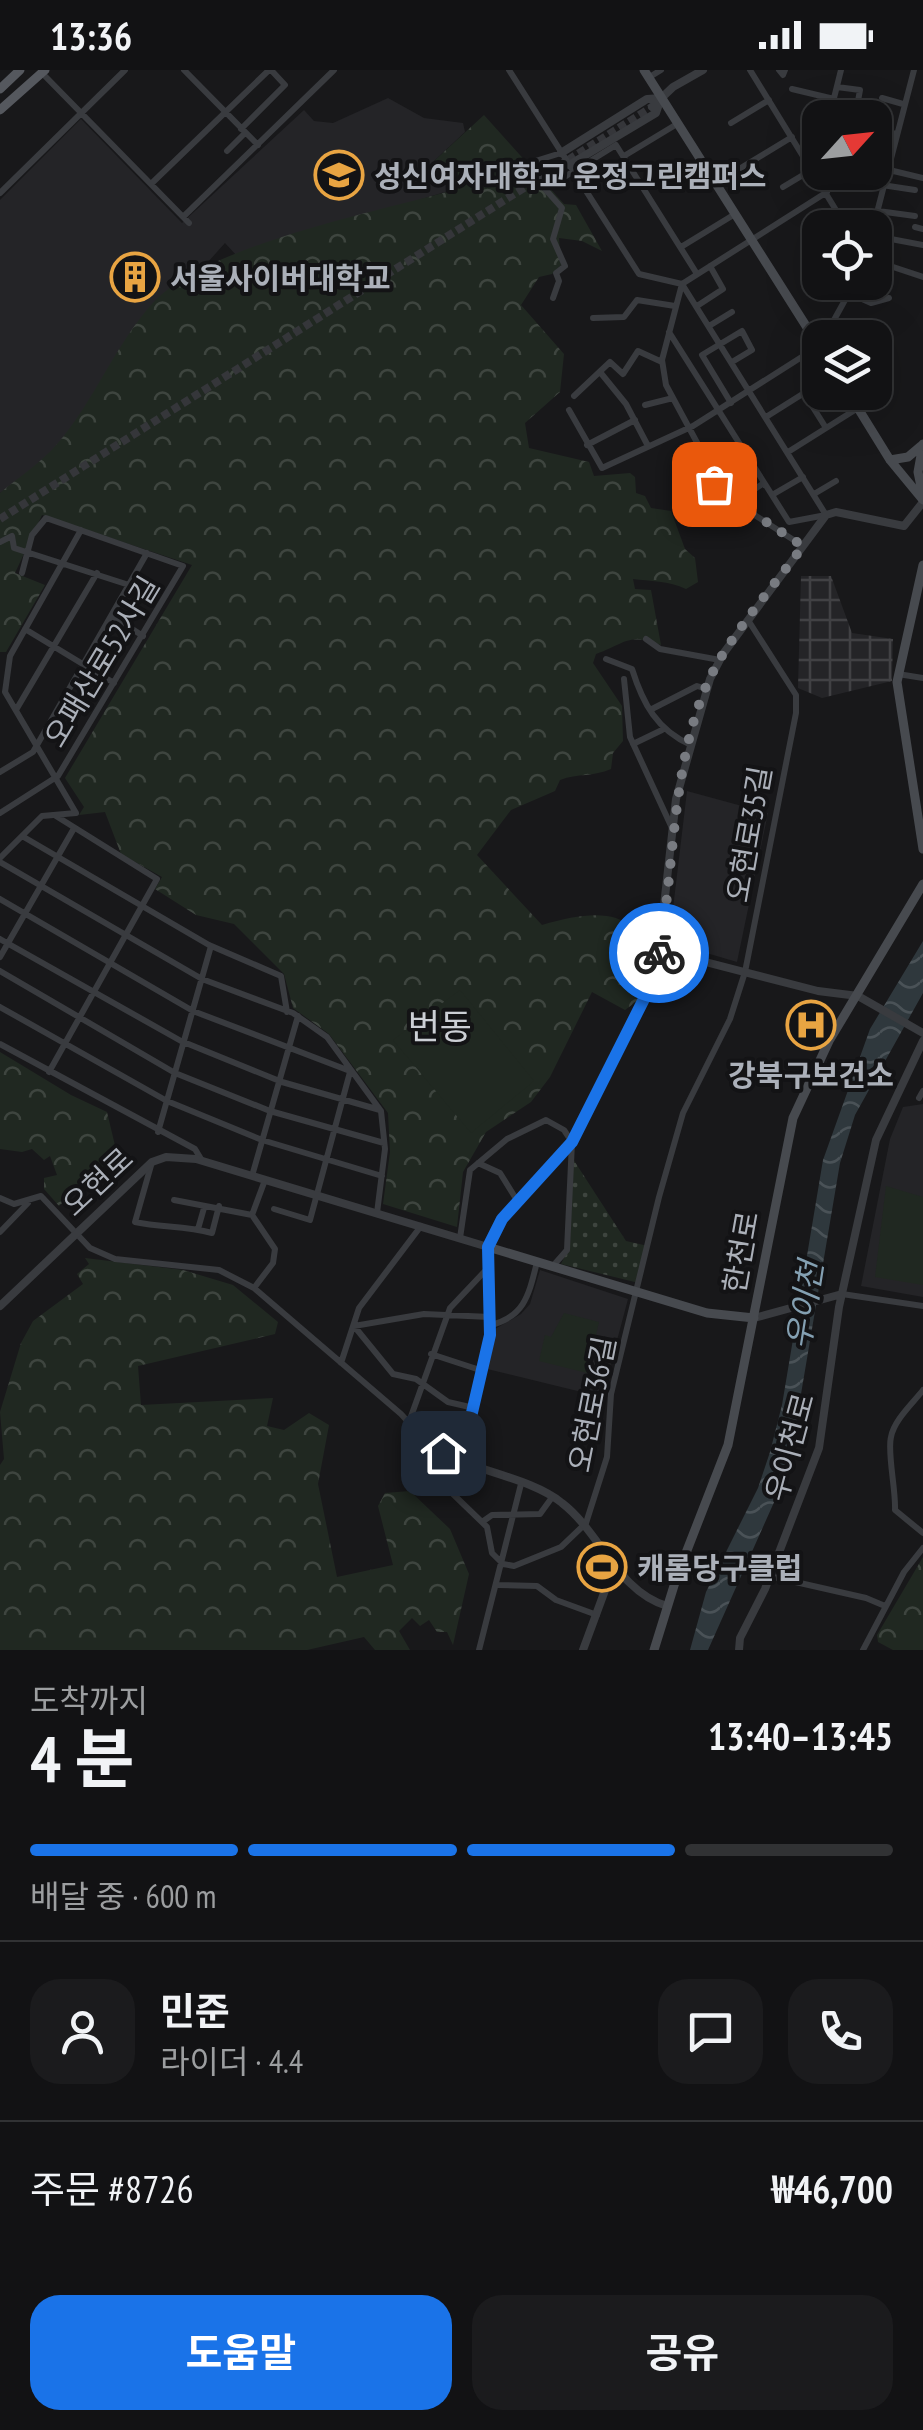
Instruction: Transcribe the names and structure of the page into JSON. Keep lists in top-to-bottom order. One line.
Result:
{"streets":{"main road":["오현로","한천로"],"street":["오패산로52사길","오현로35길","오현로36길","우이천로"]},"crossings":[["오현로35길","오현로"],["오현로35길","오현로36길"],["오현로","한천로"],["오현로","오현로36길"]],"districts":["번동"],"water":["우이천"],"places":{"school or university":["성신여자대학교 운정그린캠퍼스"],"building":["서울사이버대학교"],"hospital":["강북구보건소"],"sports":["캐롬당구클럽"]},"north":"top right","page":{"status":"13:36","heading":["4 분","도착까지","13:40–13:45"],"panel":["민준","라이더 · 4.4","주문 #8726","₩46,700"],"bar":"배달 중 · 600 m","buttons":["도움말","공유"]}}
